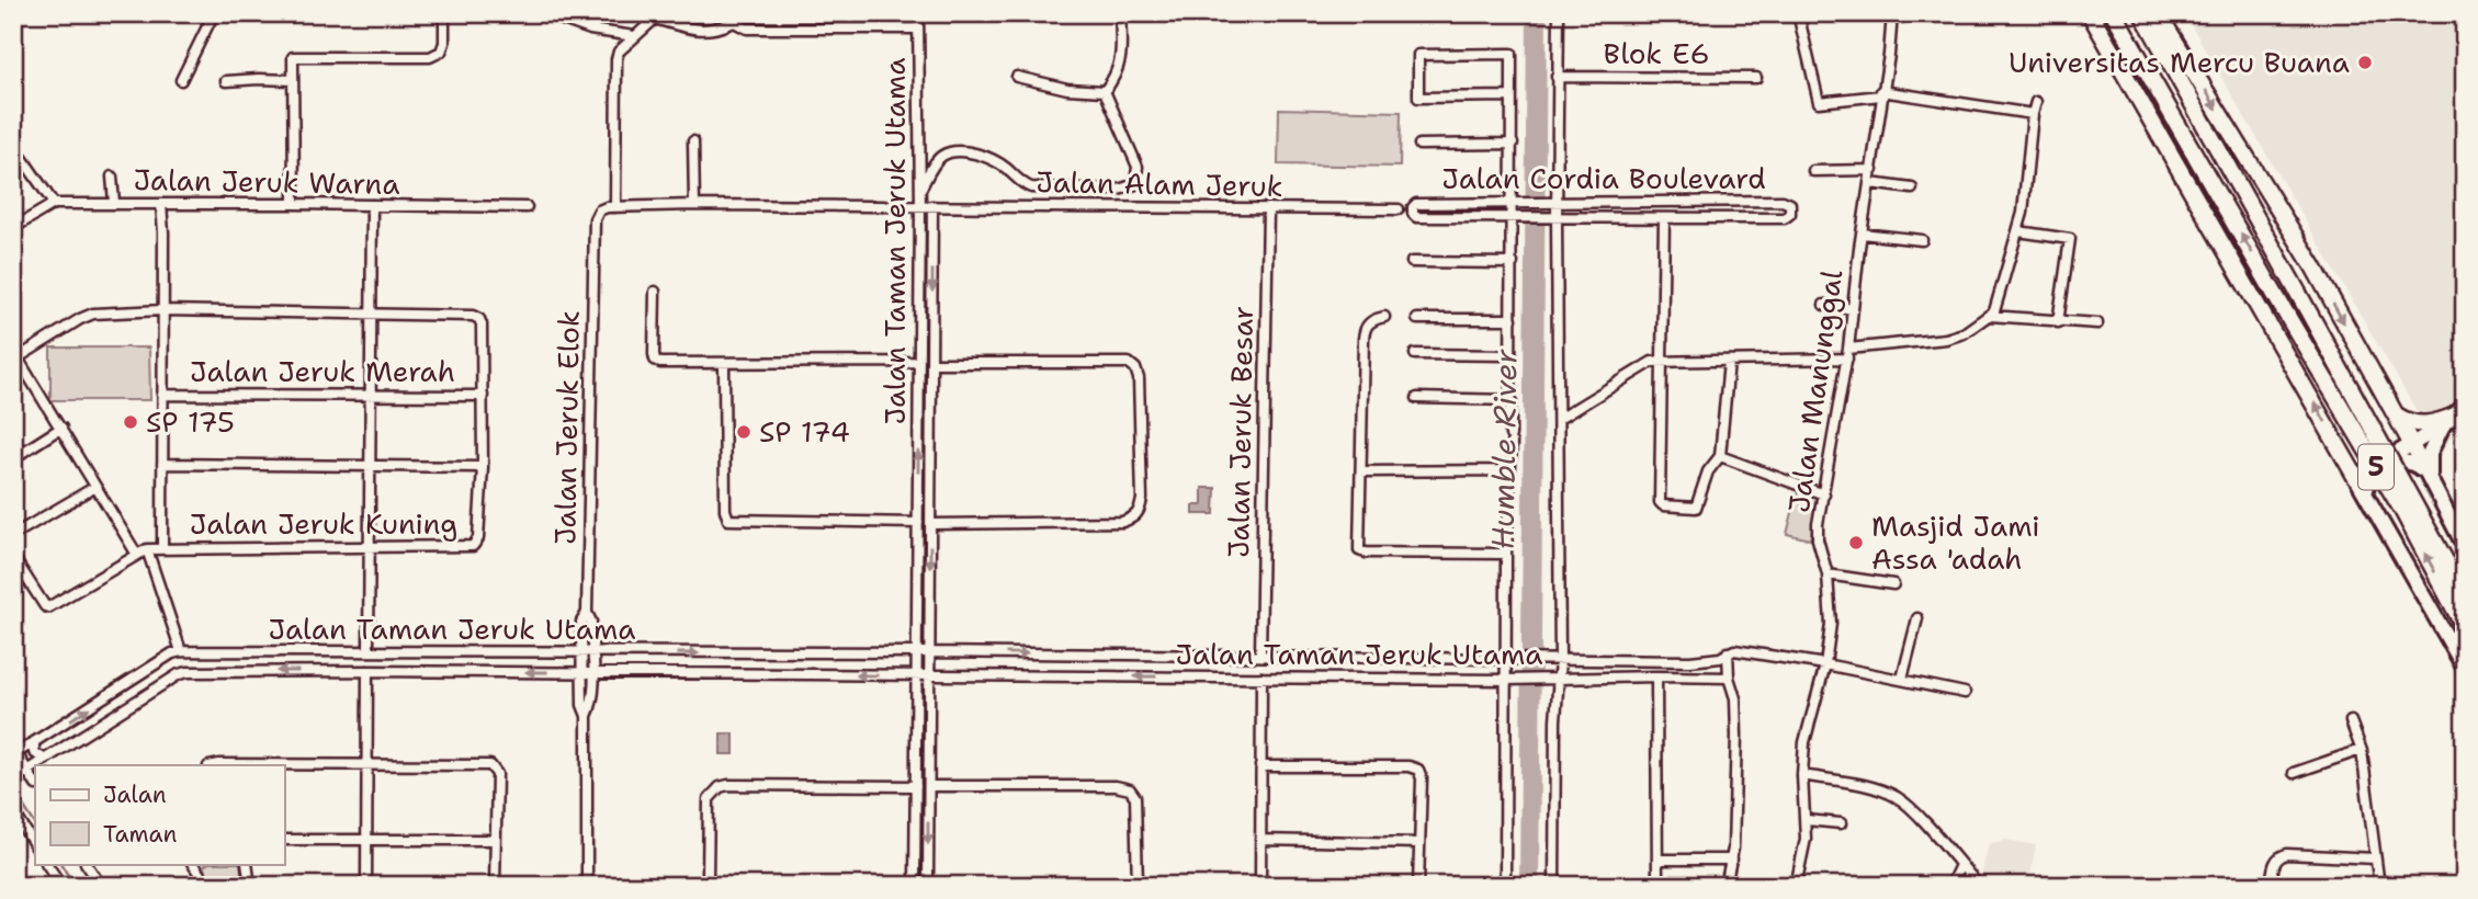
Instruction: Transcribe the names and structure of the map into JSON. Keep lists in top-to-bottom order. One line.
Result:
{"streets":{"highway":["5"],"street":["Blok E6","Jalan Cordia Boulevard","Jalan Jeruk Warna","Jalan Alam Jeruk","Jalan Taman Jeruk Utama","Jalan Jeruk Merah","Jalan Manunggal","Jalan Jeruk Elok","Jalan Jeruk Besar","Jalan Jeruk Kuning"]},"crossings":[["Jalan Alam Jeruk","Jalan Taman Jeruk Utama"],["Jalan Alam Jeruk","Jalan Jeruk Besar"],["Jalan Taman Jeruk Utama","Jalan Manunggal"],["Jalan Taman Jeruk Utama","Jalan Jeruk Elok"],["Jalan Taman Jeruk Utama","Jalan Jeruk Besar"],["Jalan Jeruk Merah","Jalan Jeruk Kuning"]],"water":["Humble River"],"places":["Universitas Mercu Buana","SP 175","SP 174","Masjid Jami Assa 'adah"],"legend":["Jalan","Taman"]}
